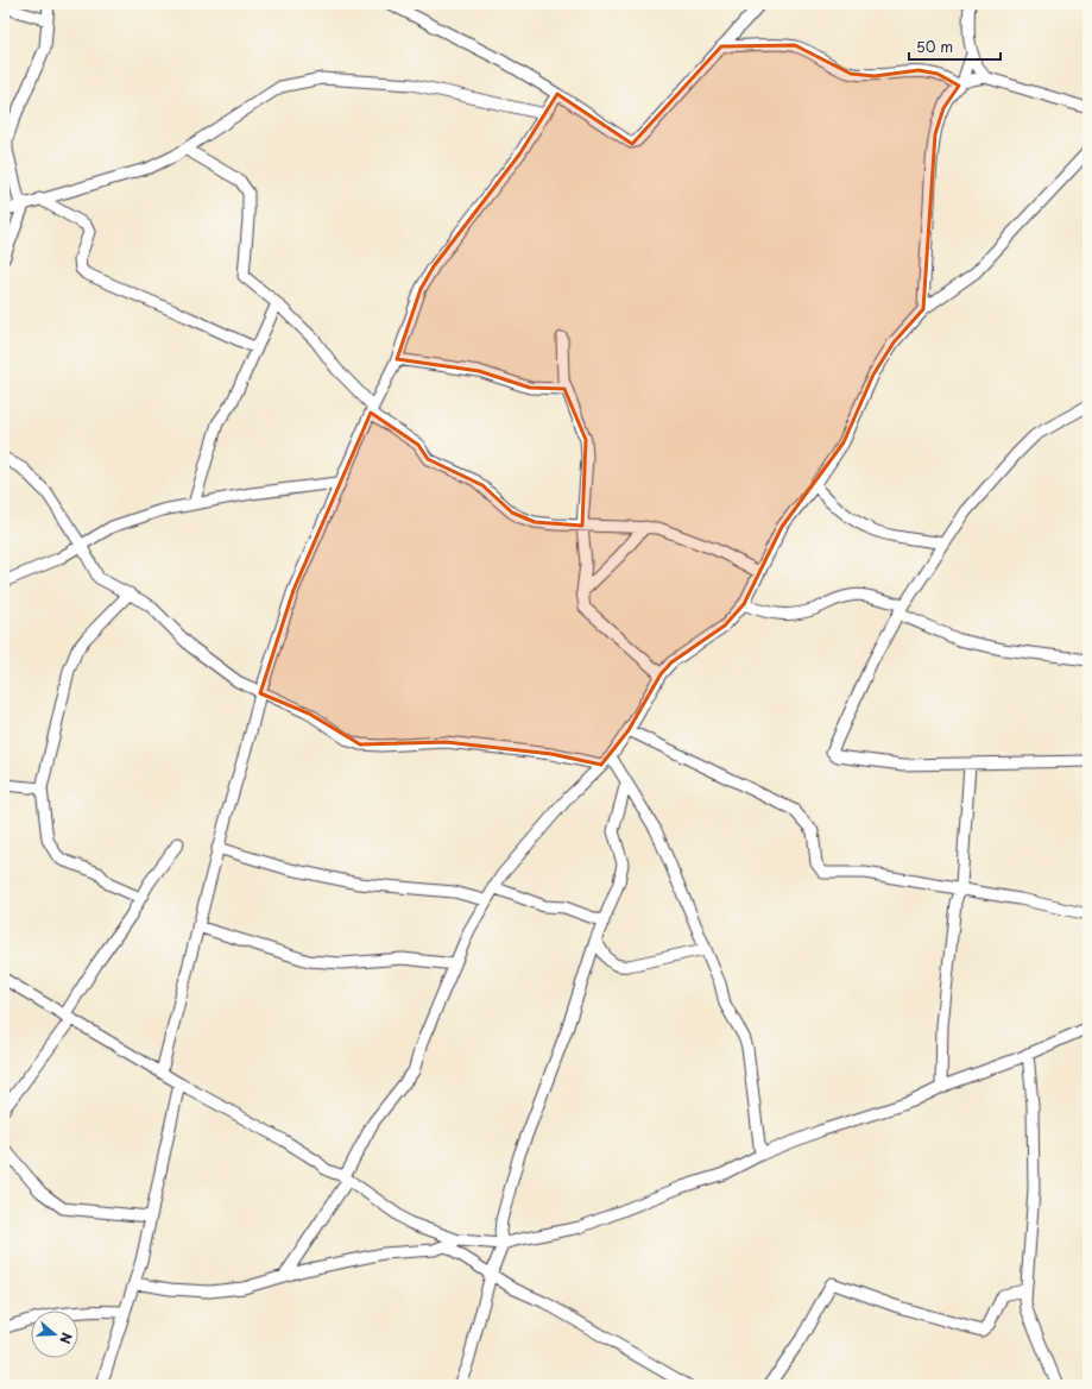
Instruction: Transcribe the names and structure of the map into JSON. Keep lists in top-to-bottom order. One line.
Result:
{"scale_bar":"50 m","north":"right"}
